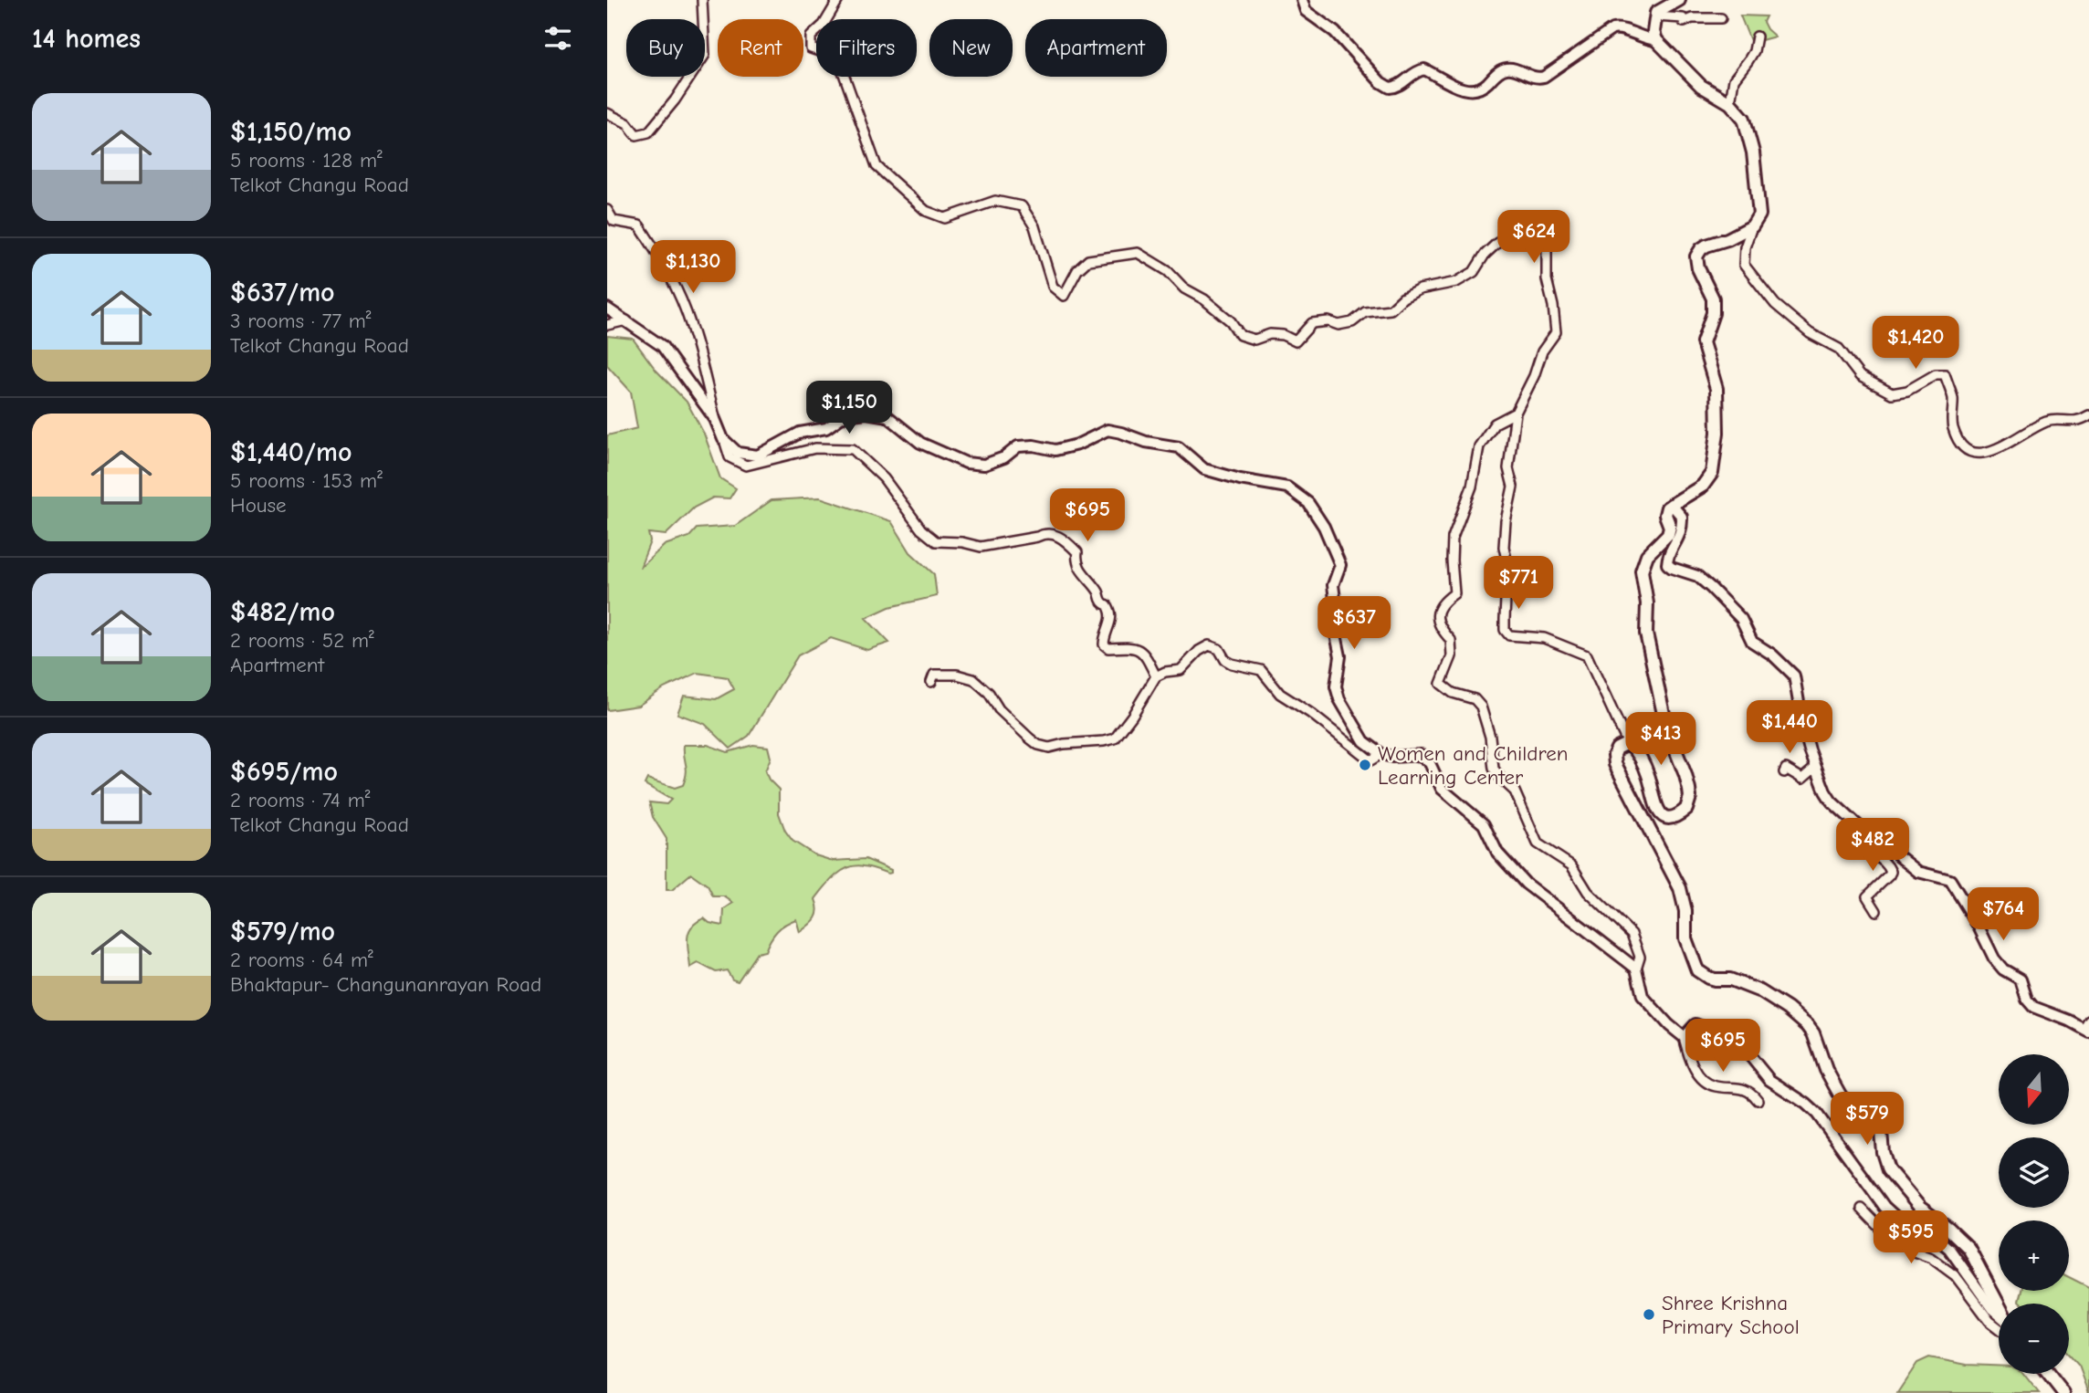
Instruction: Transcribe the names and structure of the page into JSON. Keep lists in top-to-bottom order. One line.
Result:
{"places":["Women and Children Learning Center","Shree Krishna Primary School"],"north":"bottom","page":{"heading":"14 homes","chip":["Buy","Rent","Filters","New","Apartment"],"list":[{"name":"$1,150/mo","note":"5 rooms · 128 m² · Telkot Changu Road"},{"name":"$637/mo","note":"3 rooms · 77 m² · Telkot Changu Road"},{"name":"$1,440/mo","note":"5 rooms · 153 m² · House"},{"name":"$482/mo","note":"2 rooms · 52 m² · Apartment"},{"name":"$695/mo","note":"2 rooms · 74 m² · Telkot Changu Road"},{"name":"$579/mo","note":"2 rooms · 64 m² · Bhaktapur- Changunanrayan Road"}],"price":["$624","$1,130","$1,420","$1,150","$695","$771","$637","$1,440","$413","$482","$764","$695","$579","$595"],"map_buttons":["+","−"]}}
